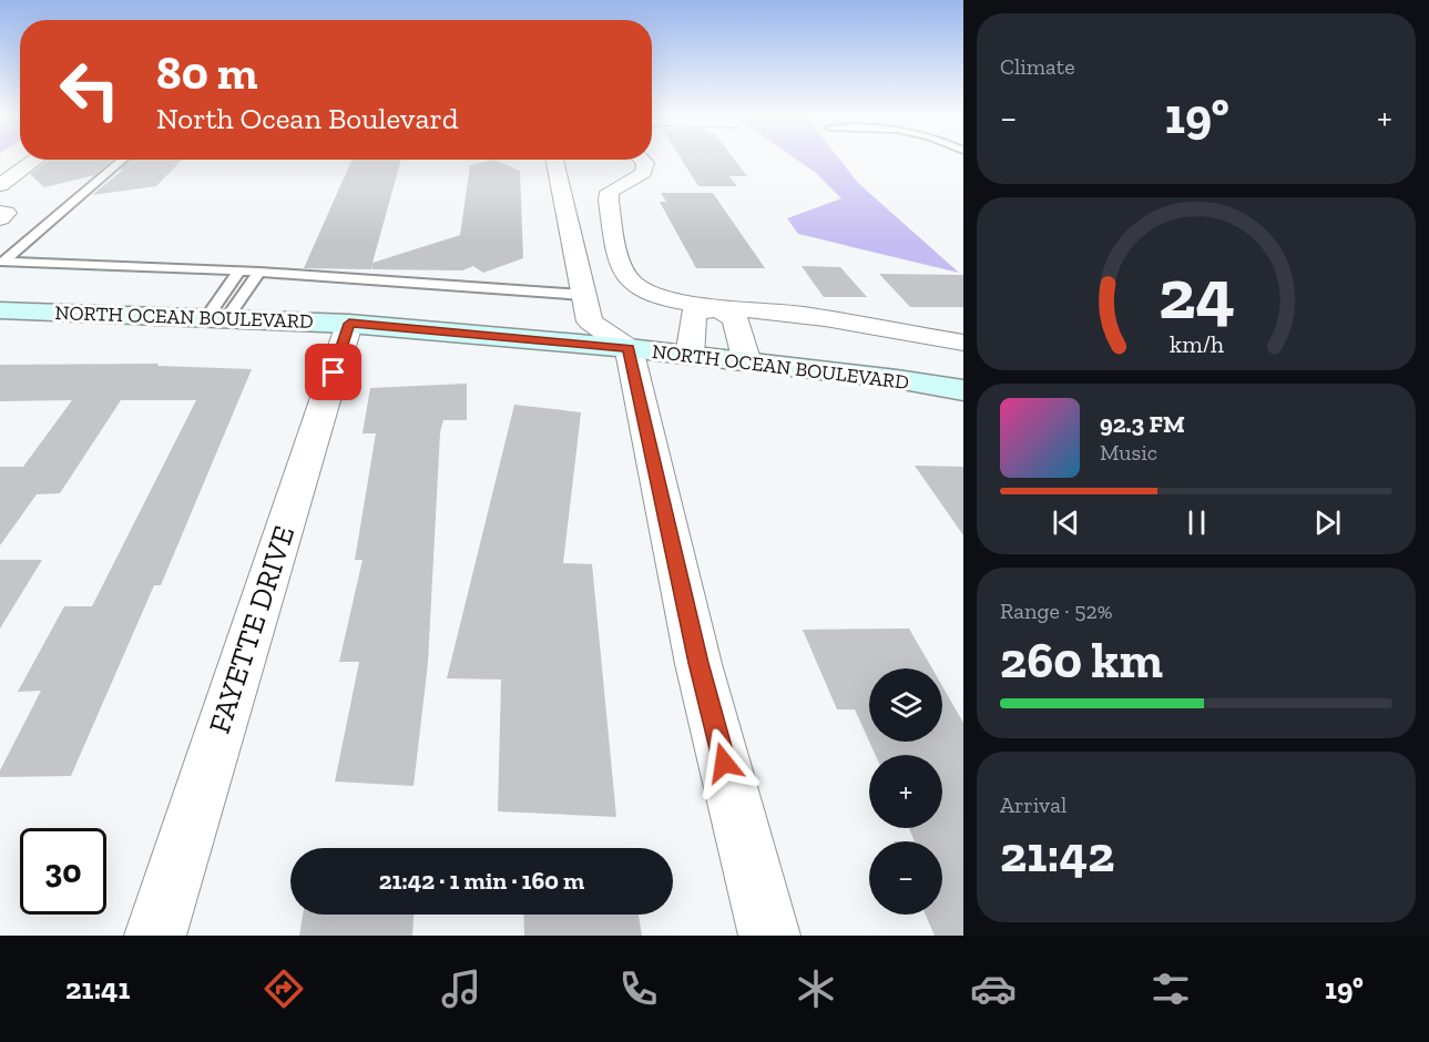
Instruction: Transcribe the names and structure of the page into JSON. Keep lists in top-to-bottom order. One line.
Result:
{"streets":{"main road":["NORTH OCEAN BOULEVARD"],"street":["FAYETTE DRIVE"]},"crossings":[["NORTH OCEAN BOULEVARD","FAYETTE DRIVE"]],"page":{"tile":["Climate",["Range · 52%","260 km"],["Arrival","21:42"]],"turn":["80 m","North Ocean Boulevard"],"heat":["−","19°","+"],"song":["92.3 FM","Music"],"map_buttons":["+","−"],"limit":"30","trip":"21:42 · 1 min · 160 m","tabs":["21:41","19°"],"gauge":["24","km/h"]}}
